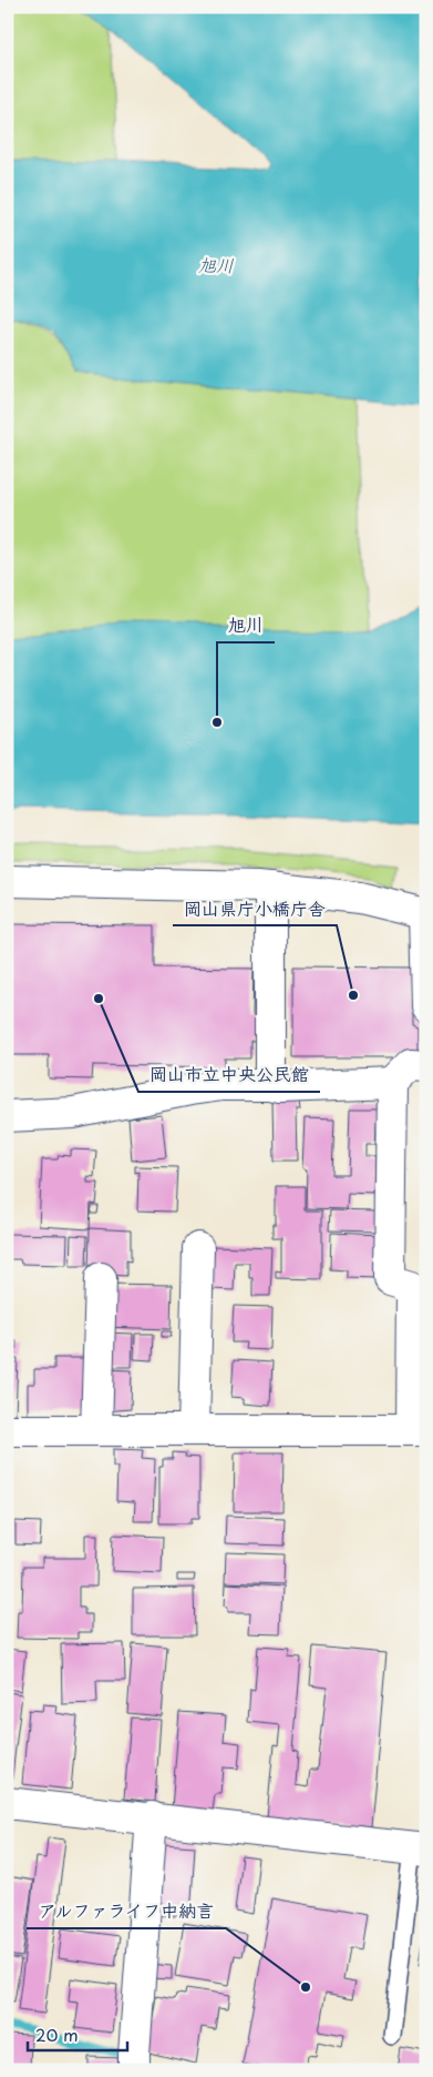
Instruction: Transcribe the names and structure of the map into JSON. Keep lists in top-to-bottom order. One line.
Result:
{"water":["旭川"],"places":["旭川","岡山県庁小橋庁舎","岡山市立中央公民館","アルファライフ中納言"],"scale_bar":"20 m"}
